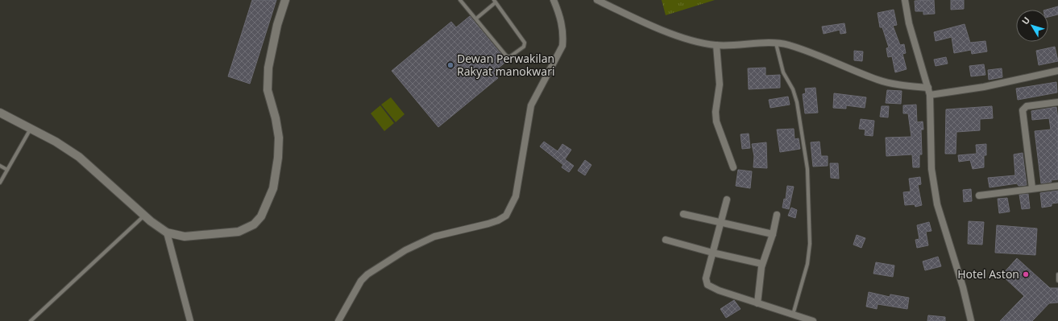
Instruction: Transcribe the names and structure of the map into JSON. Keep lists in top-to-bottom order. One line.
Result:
{"places":["Dewan Perwakilan Rakyat manokwari","Hotel Aston"],"north":"top left"}
